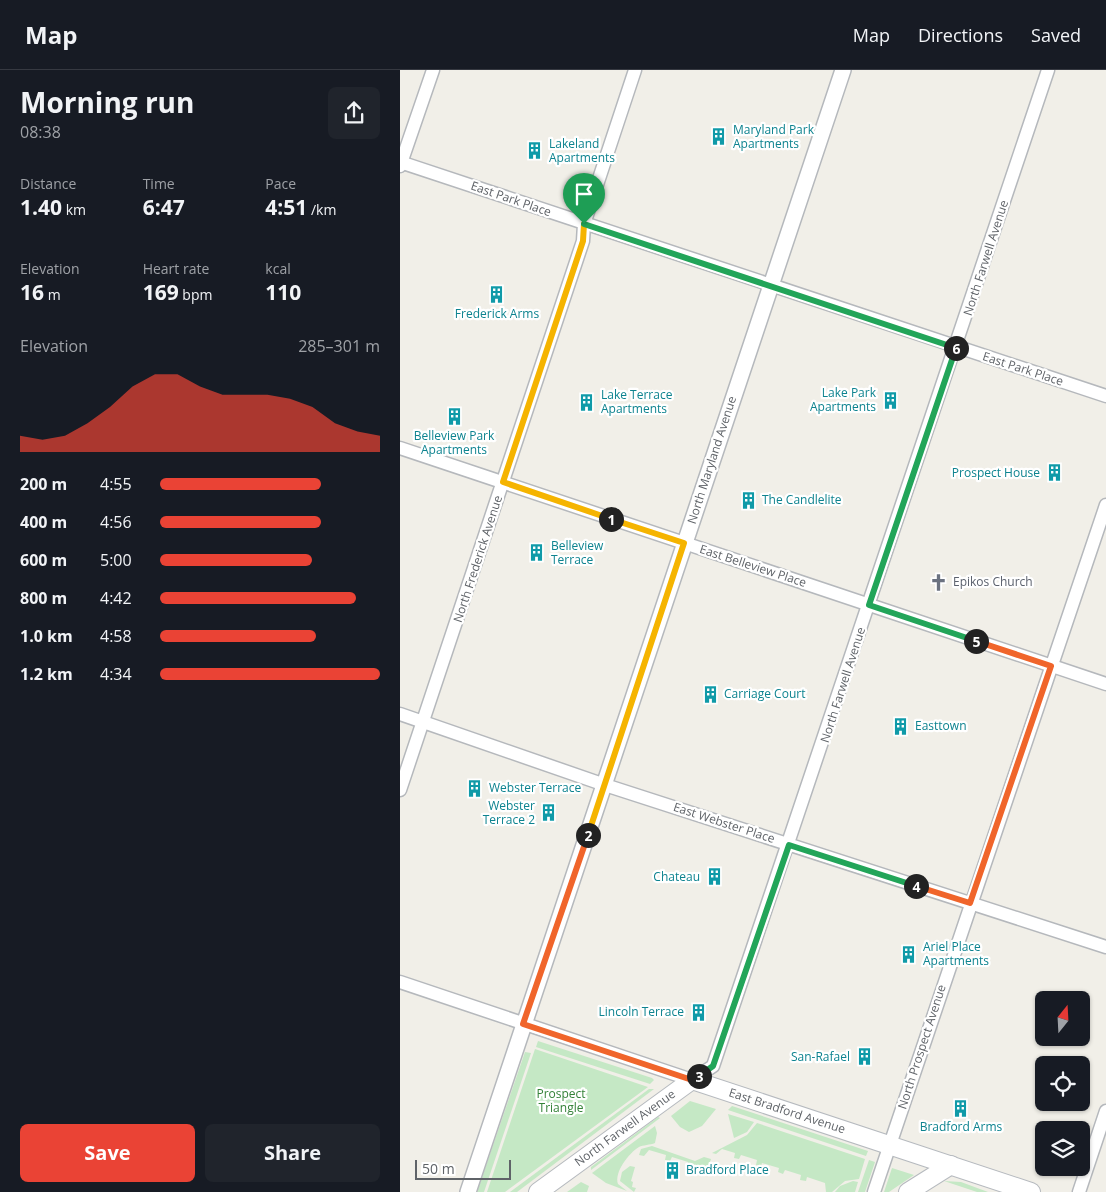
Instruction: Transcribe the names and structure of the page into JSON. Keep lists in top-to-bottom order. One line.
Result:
{"streets":{"main road":["North Farwell Avenue","East Bradford Avenue"],"street":["East Park Place","North Maryland Avenue","North Frederick Avenue","East Belleview Place","East Webster Place","North Prospect Avenue"]},"crossings":[["East Park Place","North Farwell Avenue"],["East Park Place","North Maryland Avenue"],["East Park Place","North Frederick Avenue"],["North Farwell Avenue","East Belleview Place"],["North Farwell Avenue","East Webster Place"],["North Farwell Avenue","East Bradford Avenue"],["North Maryland Avenue","East Belleview Place"],["North Maryland Avenue","East Webster Place"],["North Maryland Avenue","East Bradford Avenue"],["North Frederick Avenue","East Belleview Place"],["North Frederick Avenue","East Webster Place"],["East Belleview Place","North Prospect Avenue"],["East Webster Place","North Prospect Avenue"],["North Prospect Avenue","East Bradford Avenue"]],"parks":["Prospect Triangle"],"places":{"building":["Maryland Park Apartments","Lakeland Apartments","Frederick Arms","Lake Park Apartments","Lake Terrace Apartments","Belleview Park Apartments","Prospect House","The Candlelite","Belleview Terrace","Carriage Court","Easttown","Webster Terrace","Webster Terrace 2","Chateau","Ariel Place Apartments","Lincoln Terrace","San-Rafael","Bradford Arms","Bradford Place"],"church":["Epikos Church"]},"scale_bar":"50 m","north":"top","page":{"header":"Map","nav":["Map","Directions","Saved"],"heading":["Morning run","08:38"],"stats":[["Distance","1.40 km"],["Time","6:47"],["Pace","4:51 /km"],["Elevation","16 m"],["Heart rate","169 bpm"],["kcal","110"]],"chart":["Elevation","285–301 m"],"pins":["6","1","5","2","4","3"],"list":[{"name":"200 m","note":"4:55"},{"name":"400 m","note":"4:56"},{"name":"600 m","note":"5:00"},{"name":"800 m","note":"4:42"},{"name":"1.0 km","note":"4:58"},{"name":"1.2 km","note":"4:34"}],"buttons":["Save","Share"],"scale":"50 m"}}
